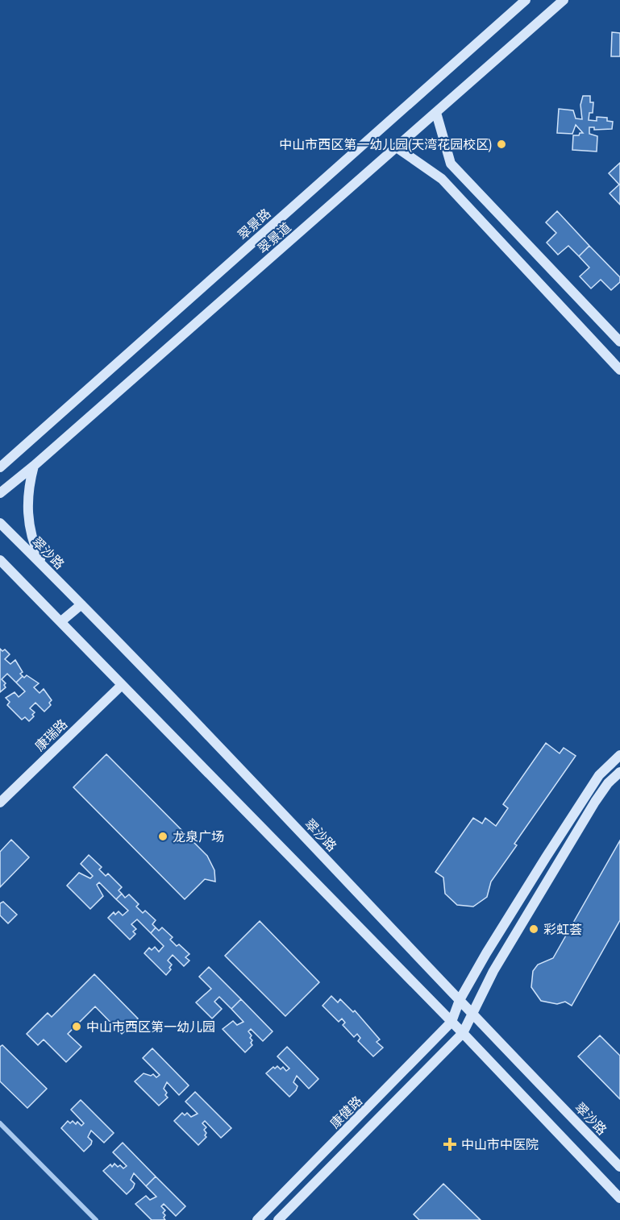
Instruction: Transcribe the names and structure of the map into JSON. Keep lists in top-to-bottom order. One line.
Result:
{"streets":{"main road":["翠景路","翠景道","翠沙路","康瑞路","康健路"]},"crossings":[["翠沙路","康健路"]],"places":{"other":["中山市西区第一幼儿园(天湾花园校区)","龙泉广场","彩虹荟","中山市西区第一幼儿园"],"health":["中山市中医院"]}}
